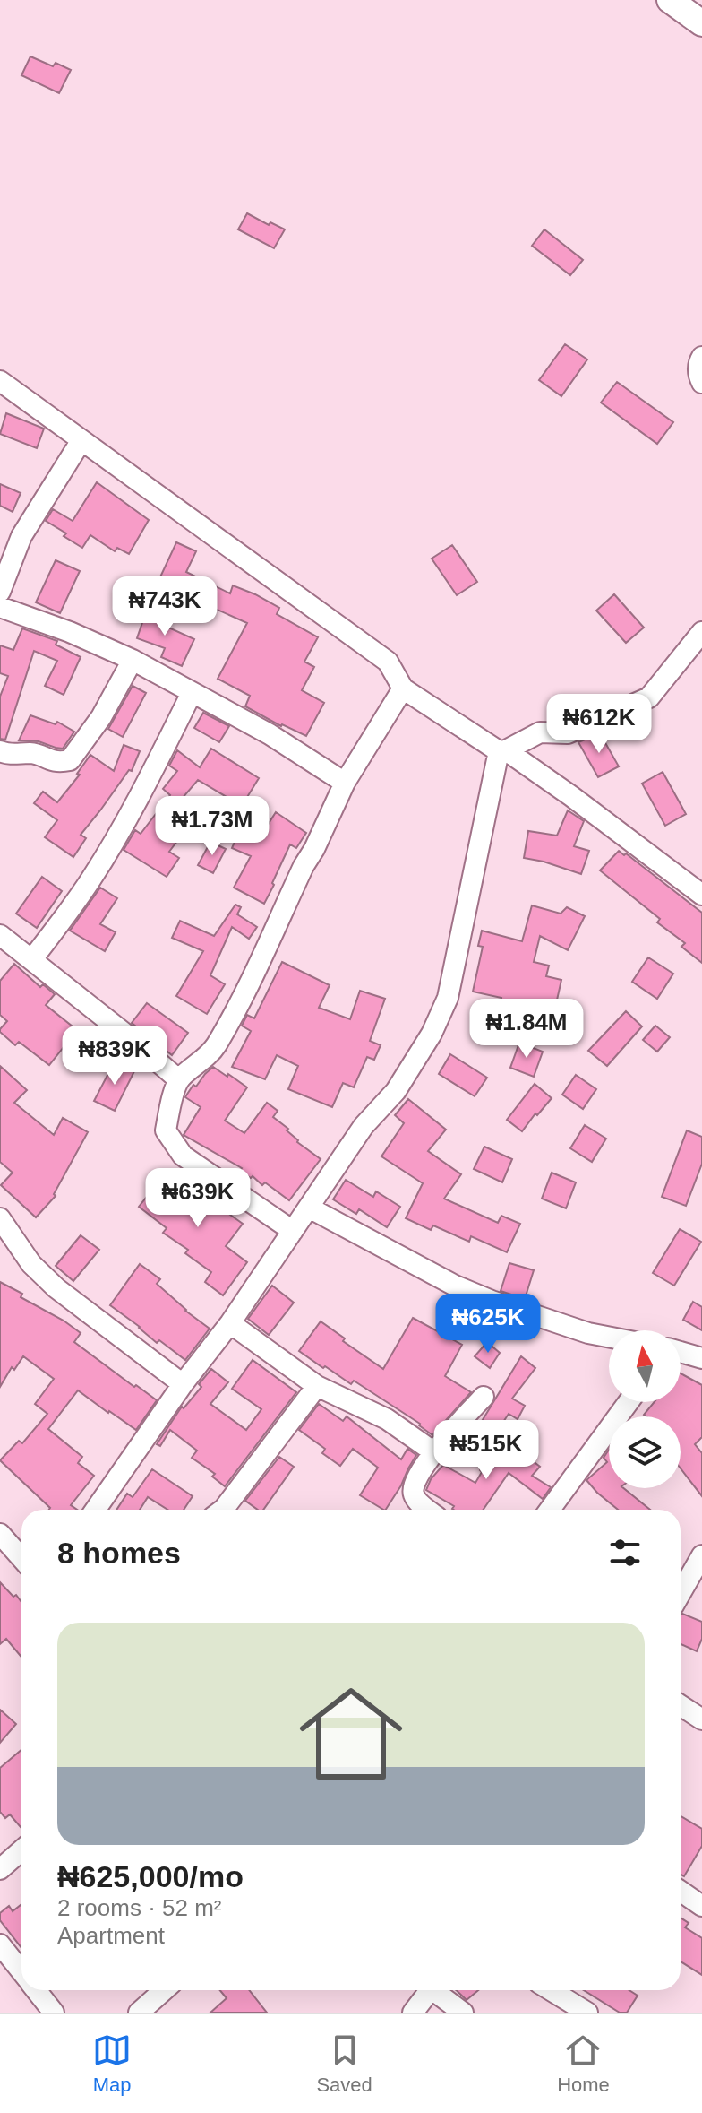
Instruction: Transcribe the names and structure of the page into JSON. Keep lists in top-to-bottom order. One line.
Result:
{"north":"top","page":{"price":["₦743K","₦612K","₦1.73M","₦1.84M","₦839K","₦639K","₦625K","₦515K"],"heading":"8 homes","list":[{"name":"₦625,000/mo","note":"2 rooms · 52 m² · Apartment"}],"tabs":["Map","Saved","Home"]}}
